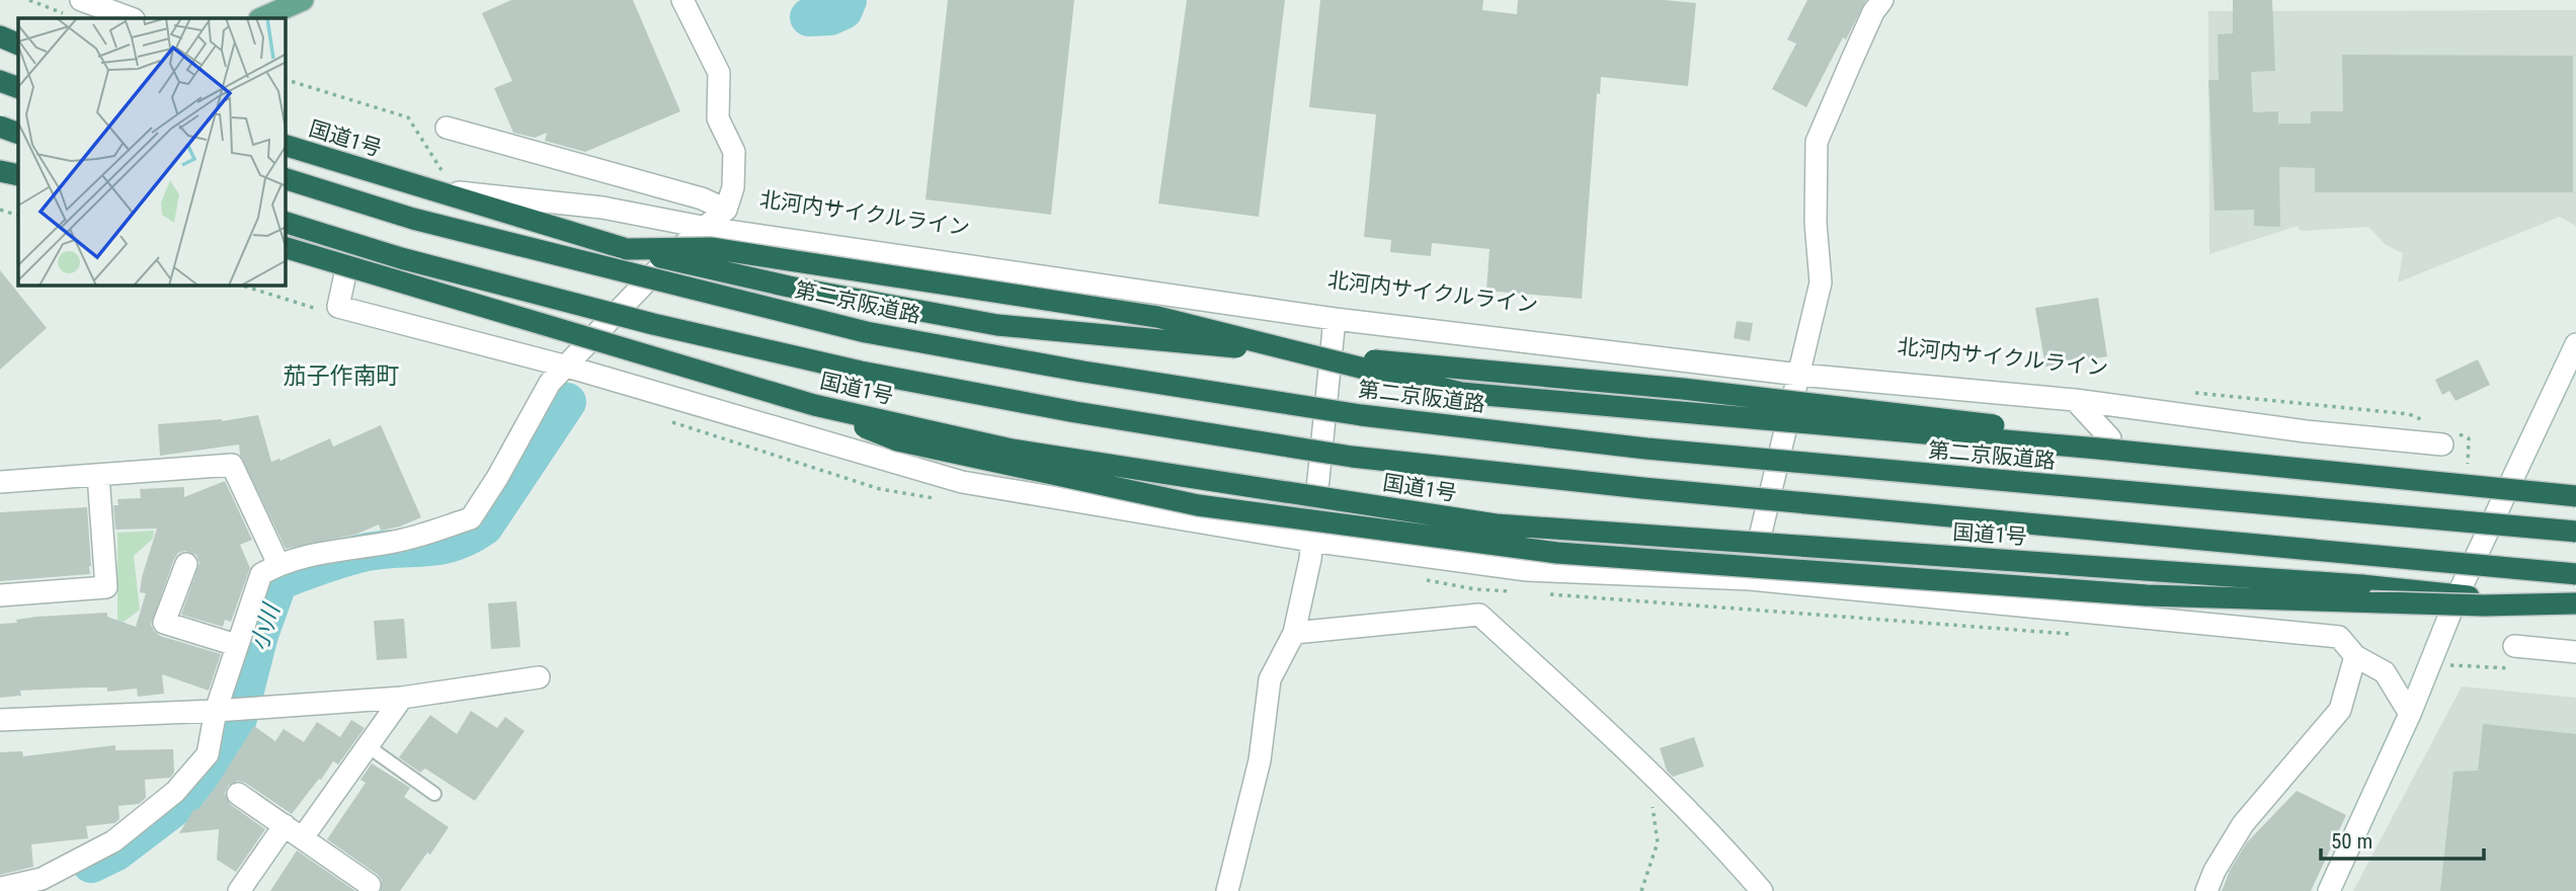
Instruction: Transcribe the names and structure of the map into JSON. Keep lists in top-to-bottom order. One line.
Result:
{"streets":{"highway":["国道1号","第二京阪道路"]},"districts":["茄子作南町"],"water":["小川"],"scale_bar":"50 m"}
